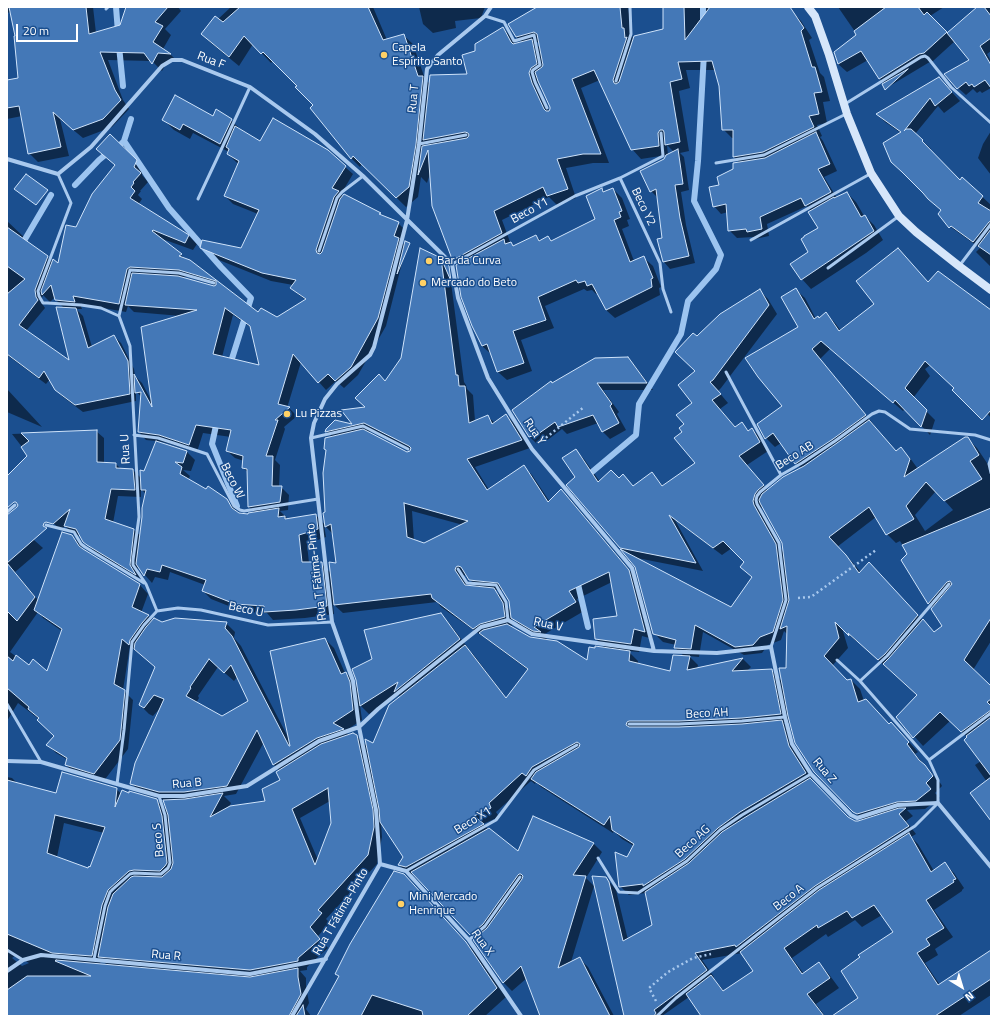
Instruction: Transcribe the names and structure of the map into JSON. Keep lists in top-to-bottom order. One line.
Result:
{"streets":{"street":["Rua F","Rua T","Rua Y","Rua T Fátima-Pinto","Rua V","Rua Z","Rua B","Rua X","Rua R"],"lane":["Beco Y2","Beco Y1","Rua U","Beco AB","Beco W","Beco U","Beco AH","Beco X1","Beco S","Beco AG","Beco A"]},"crossings":[["Rua F","Rua T"],["Rua F","Rua T Fátima-Pinto"],["Rua T","Rua T Fátima-Pinto"],["Beco Y2","Beco Y1"],["Beco Y1","Rua Y"],["Rua Y","Rua V"],["Rua U","Beco W"],["Rua U","Beco U"],["Beco AB","Rua V"],["Beco AB","Rua Z"],["Beco W","Rua T Fátima-Pinto"],["Rua T Fátima-Pinto","Beco U"],["Rua T Fátima-Pinto","Rua B"],["Rua T Fátima-Pinto","Rua R"],["Rua V","Rua Z"],["Beco AH","Rua Z"],["Rua Z","Beco AG"],["Rua Z","Beco A"],["Rua B","Beco S"],["Beco X1","Rua X"],["Beco S","Rua R"]],"places":["Capela Espírito Santo","Bar da Curva","Mercado do Beto","Lu Pizzas","Mini Mercado Henrique"],"scale_bar":"20 m","north":"bottom right"}
